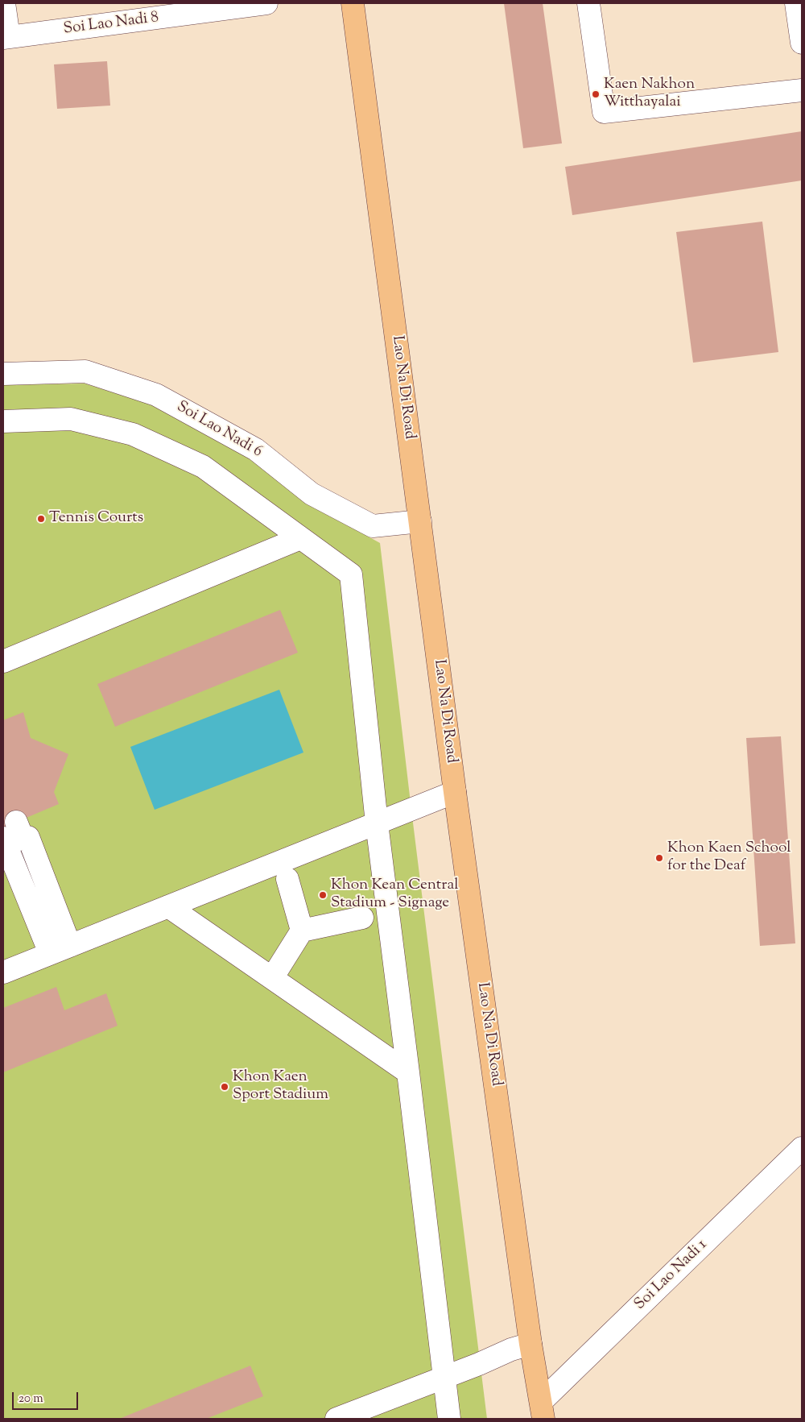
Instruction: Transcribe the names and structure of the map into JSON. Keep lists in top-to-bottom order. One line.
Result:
{"streets":{"main road":["Lao Na Di Road"],"street":["Soi Lao Nadi 8","Soi Lao Nadi 6","Soi Lao Nadi 1"]},"crossings":[["Lao Na Di Road","Soi Lao Nadi 6"],["Lao Na Di Road","Soi Lao Nadi 1"]],"places":["Kaen Nakhon Witthayalai","Tennis Courts","Khon Kaen School for the Deaf","Khon Kean Central Stadium - Signage","Khon Kaen Sport Stadium"],"scale_bar":"20 m"}
